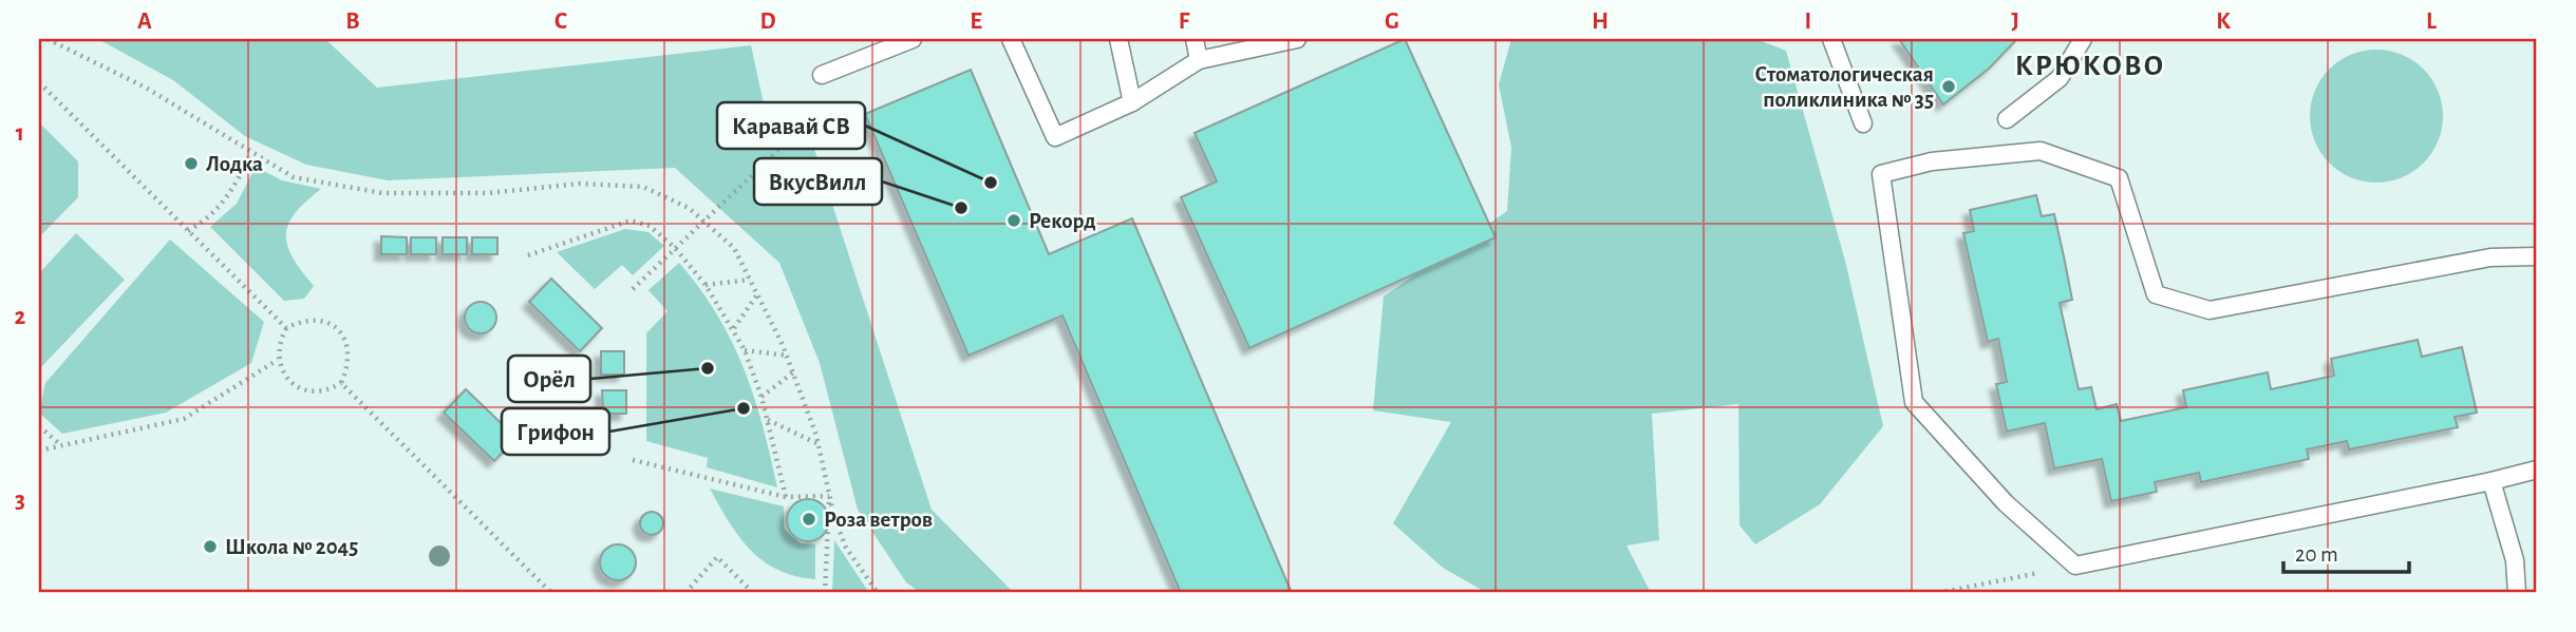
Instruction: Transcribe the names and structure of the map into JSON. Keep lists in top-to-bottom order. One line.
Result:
{"districts":["КРЮКОВО"],"places":["Стоматологическая поликлиника № 35","Лодка","Каравай СВ","ВкусВилл","Рекорд","Орёл","Грифон","Роза ветров","Школа № 2045"],"scale_bar":"20 m","grid":{"columns":["A","B","C","D","E","F","G","H","I","J","K","L"],"rows":["1","2","3"]}}
